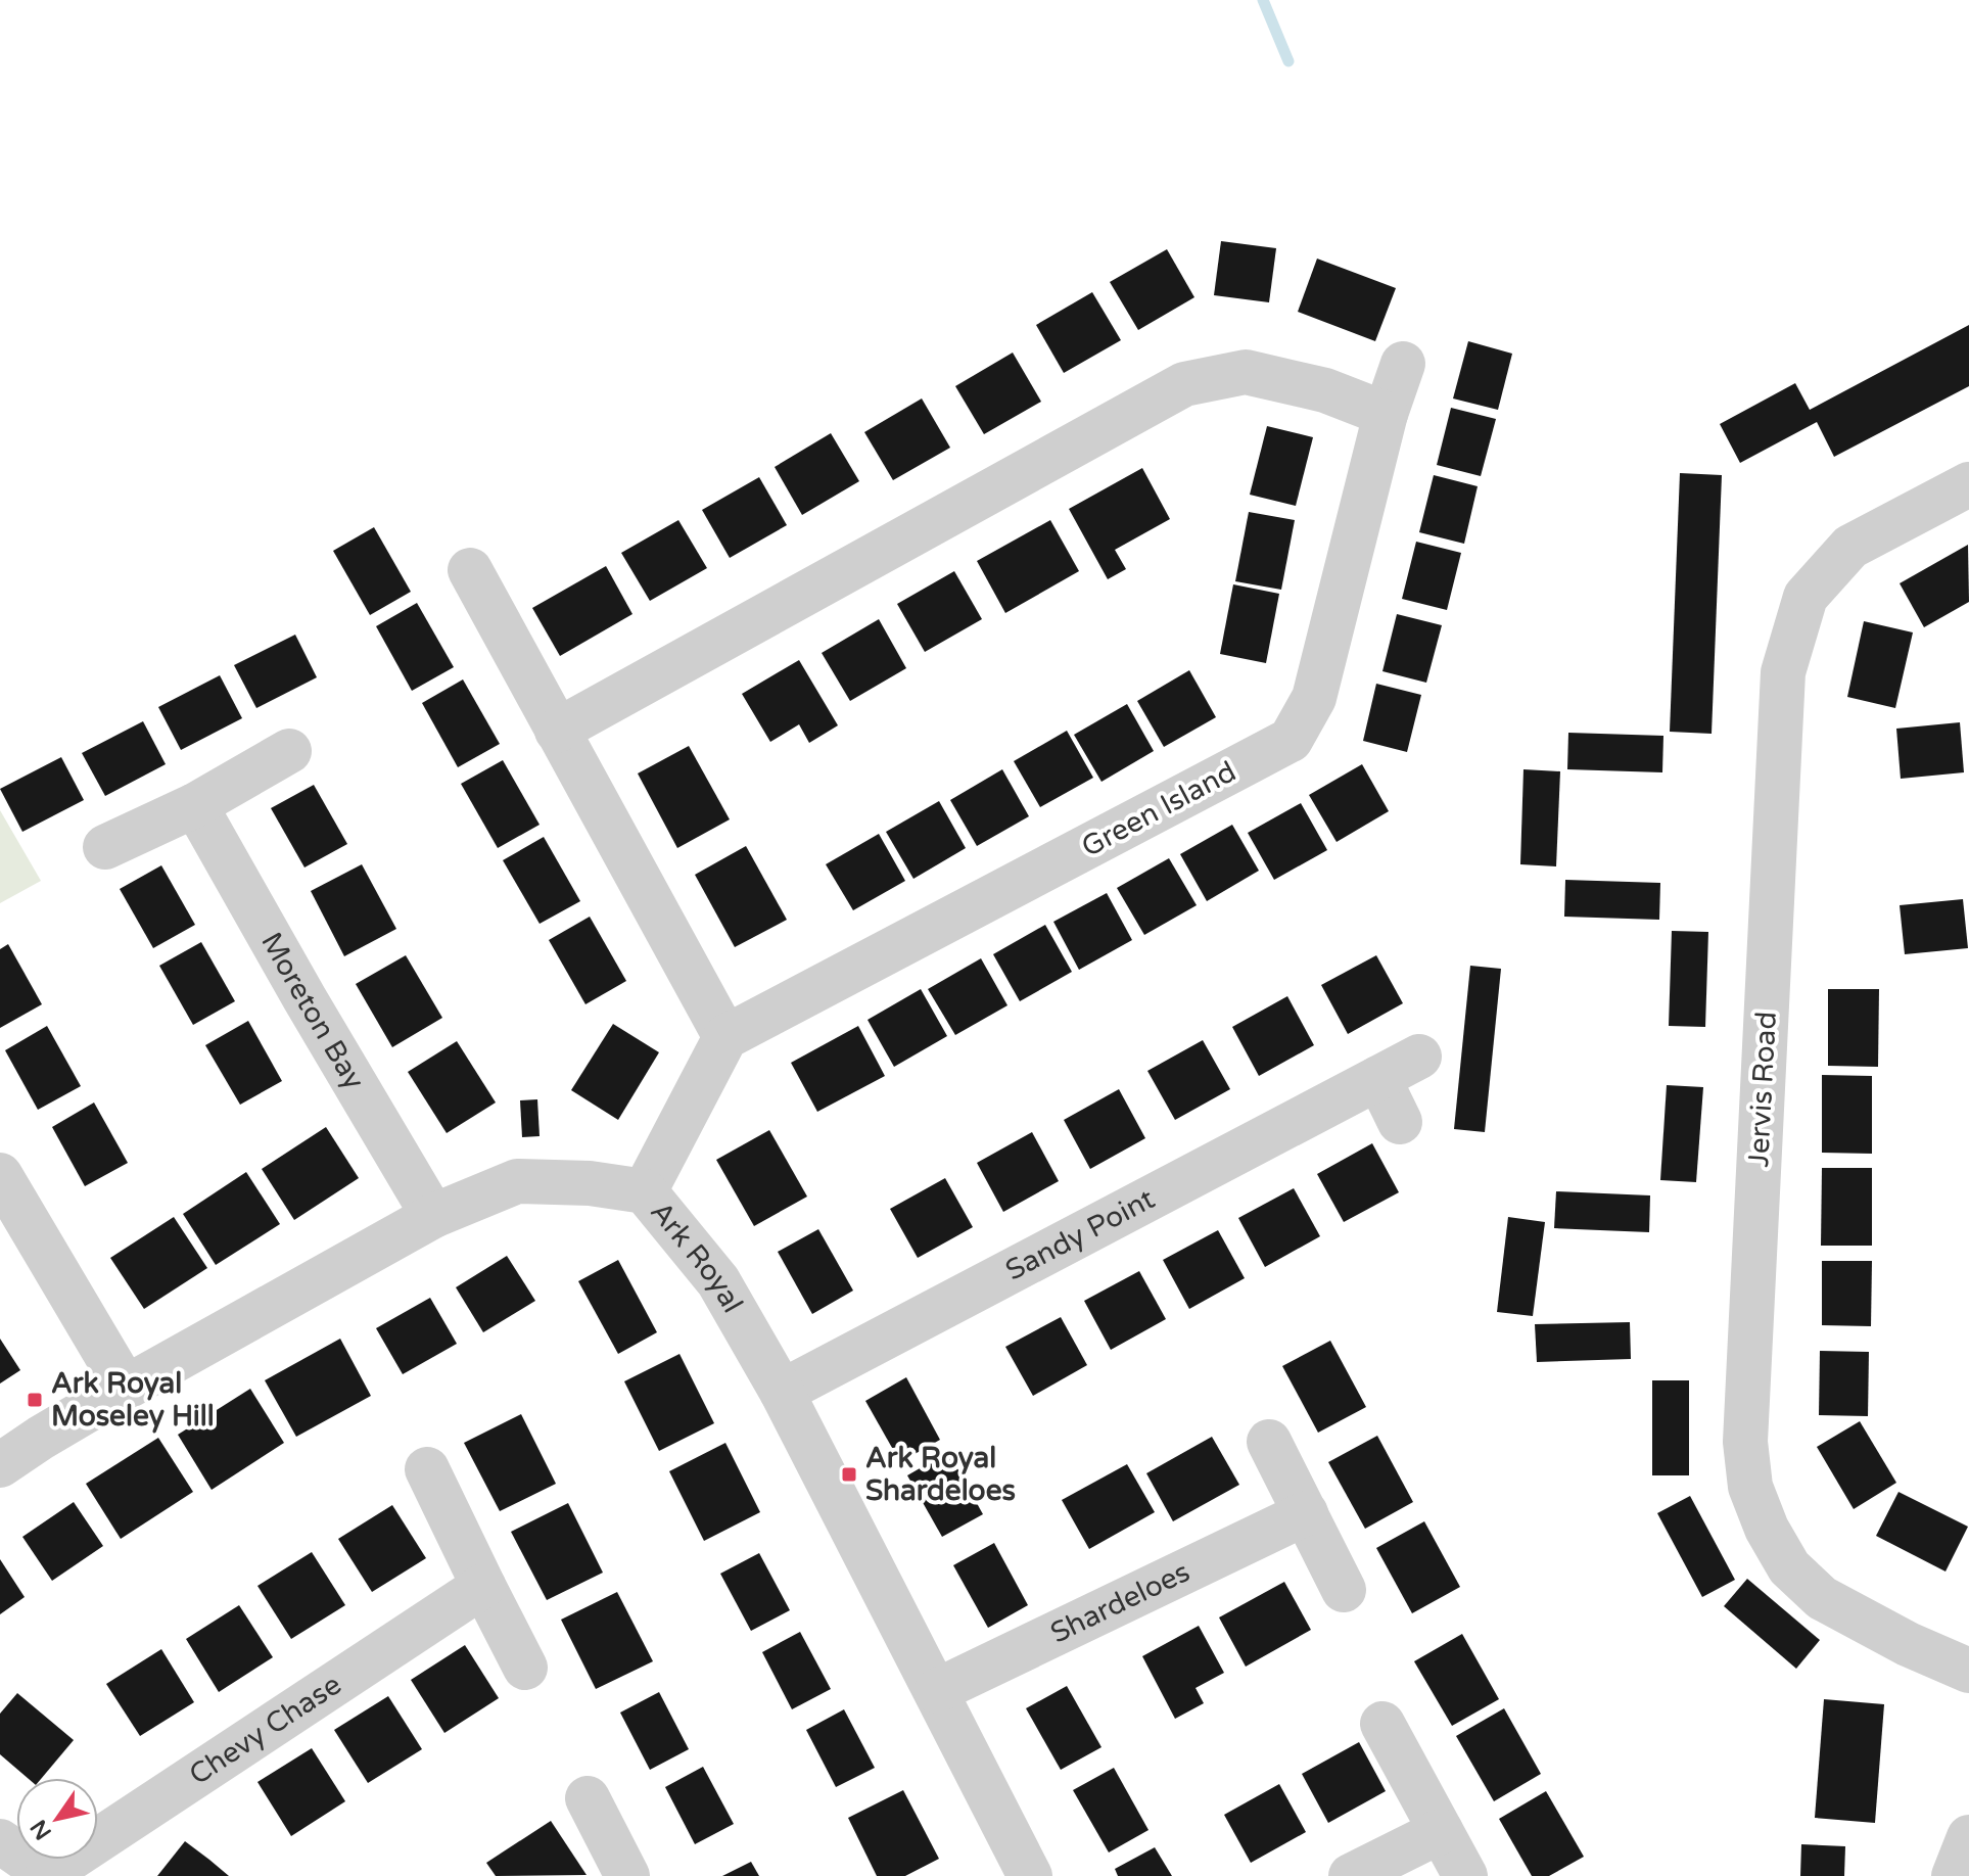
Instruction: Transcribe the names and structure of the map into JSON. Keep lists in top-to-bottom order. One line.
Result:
{"streets":{"street":["Green Island","Moreton Bay","Jervis Road","Sandy Point","Ark Royal","Shardeloes","Chevy Chase"]},"crossings":[["Moreton Bay","Ark Royal"],["Sandy Point","Ark Royal"],["Ark Royal","Shardeloes"]],"places":{"transit":["Ark Royal Moseley Hill","Ark Royal Shardeloes"]},"north":"bottom left"}
